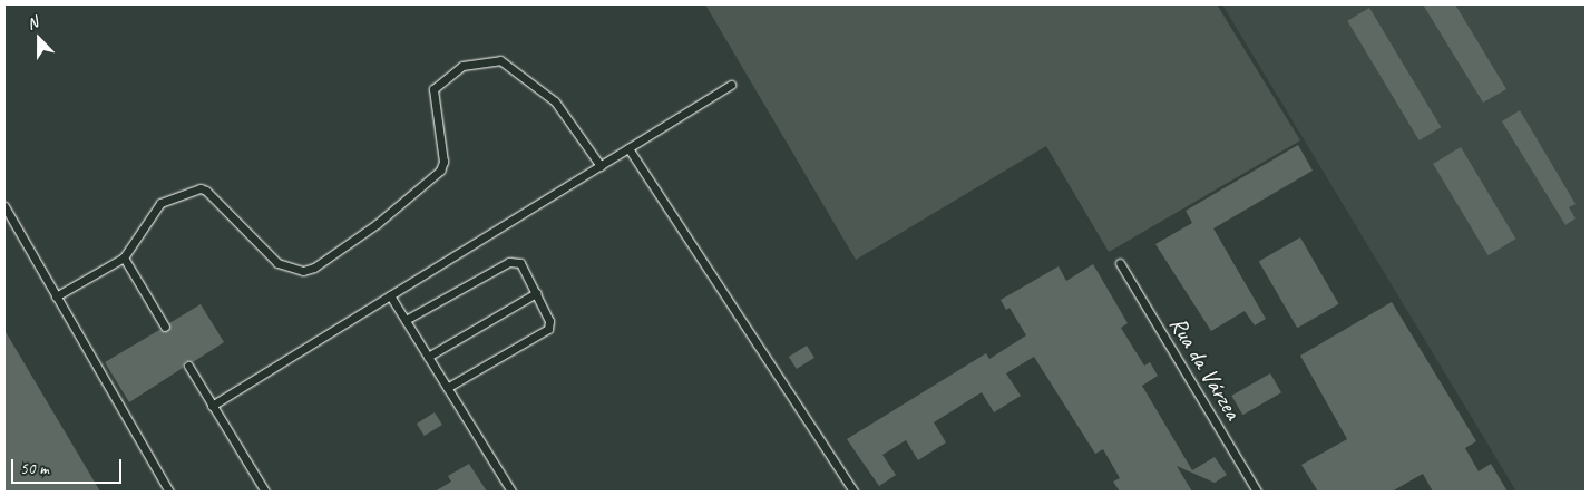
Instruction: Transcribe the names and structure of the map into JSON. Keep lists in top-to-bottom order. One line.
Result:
{"streets":{"lane":["Rua da Várzea"]},"scale_bar":"50 m","north":"top"}
